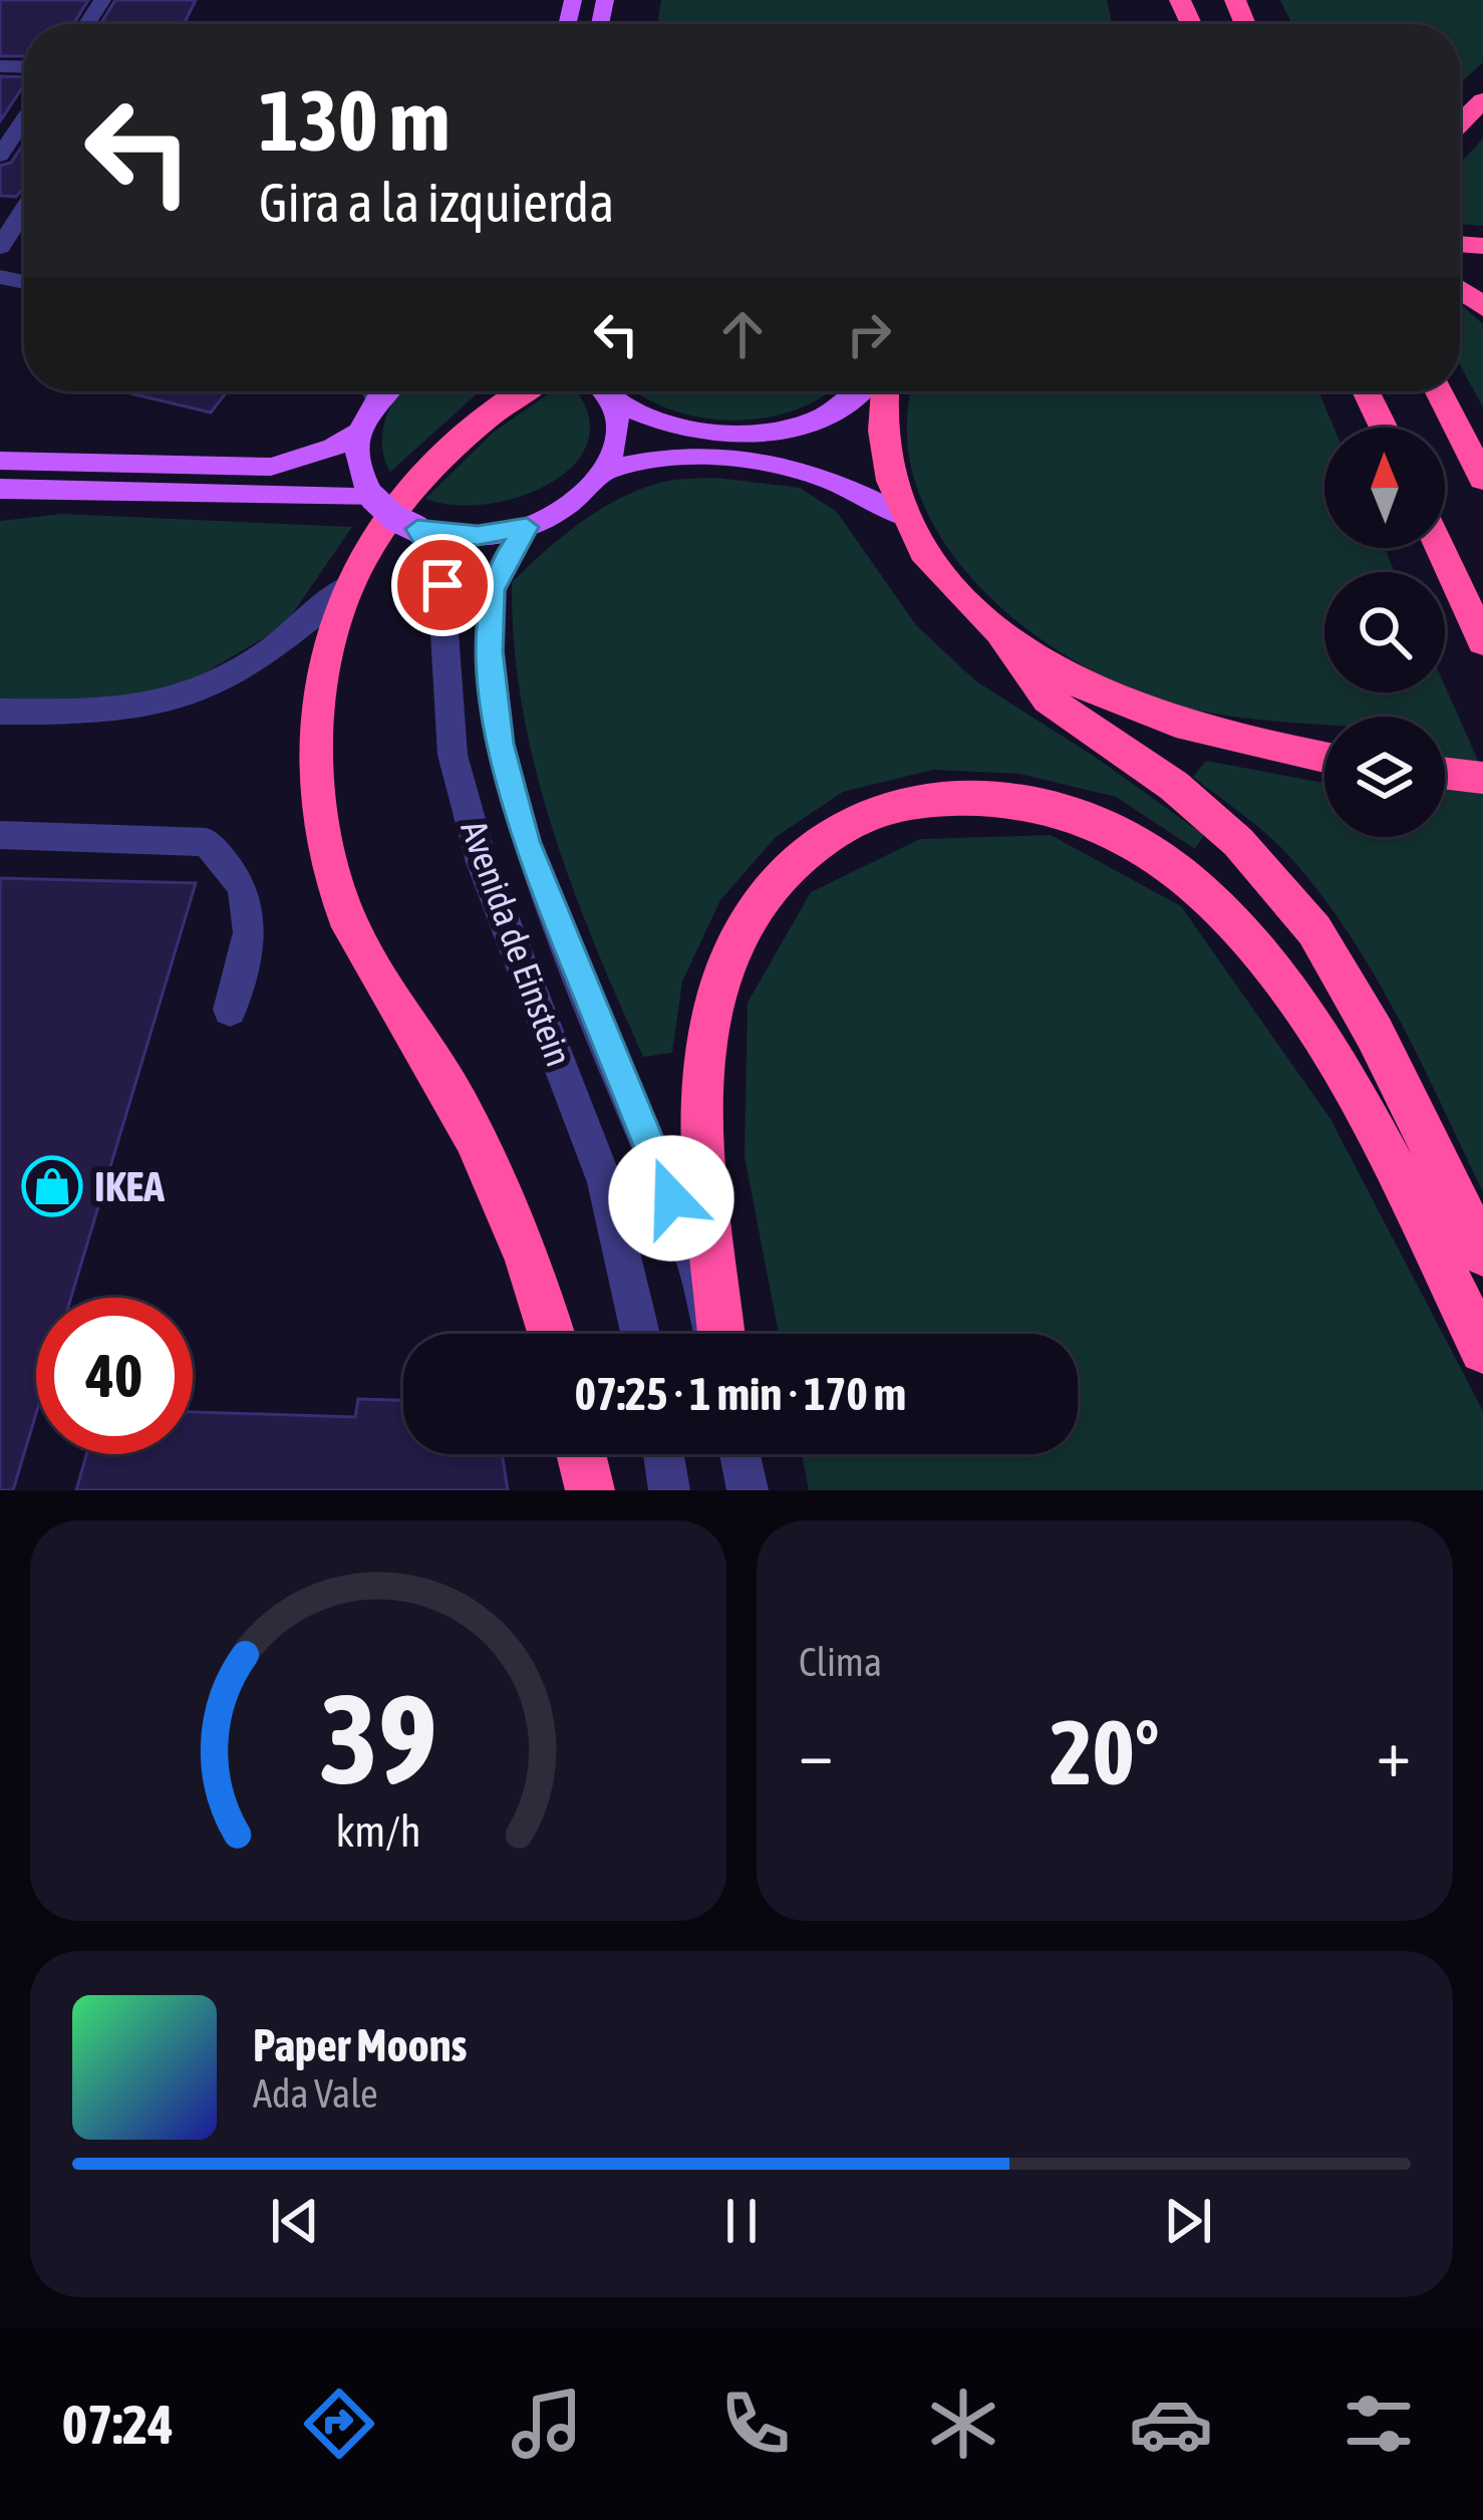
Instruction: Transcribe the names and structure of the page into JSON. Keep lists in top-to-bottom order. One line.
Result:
{"streets":{"street":["Avenida de Einstein"]},"places":{"shop":["IKEA"]},"north":"top","page":{"turn":["130 m","Gira a la izquierda"],"limit":"40","trip":"07:25 · 1 min · 170 m","tile":"Clima","heat":["−","20°","+"],"song":["Paper Moons","Ada Vale"],"tabs":"07:24","gauge":["39","km/h"]}}
